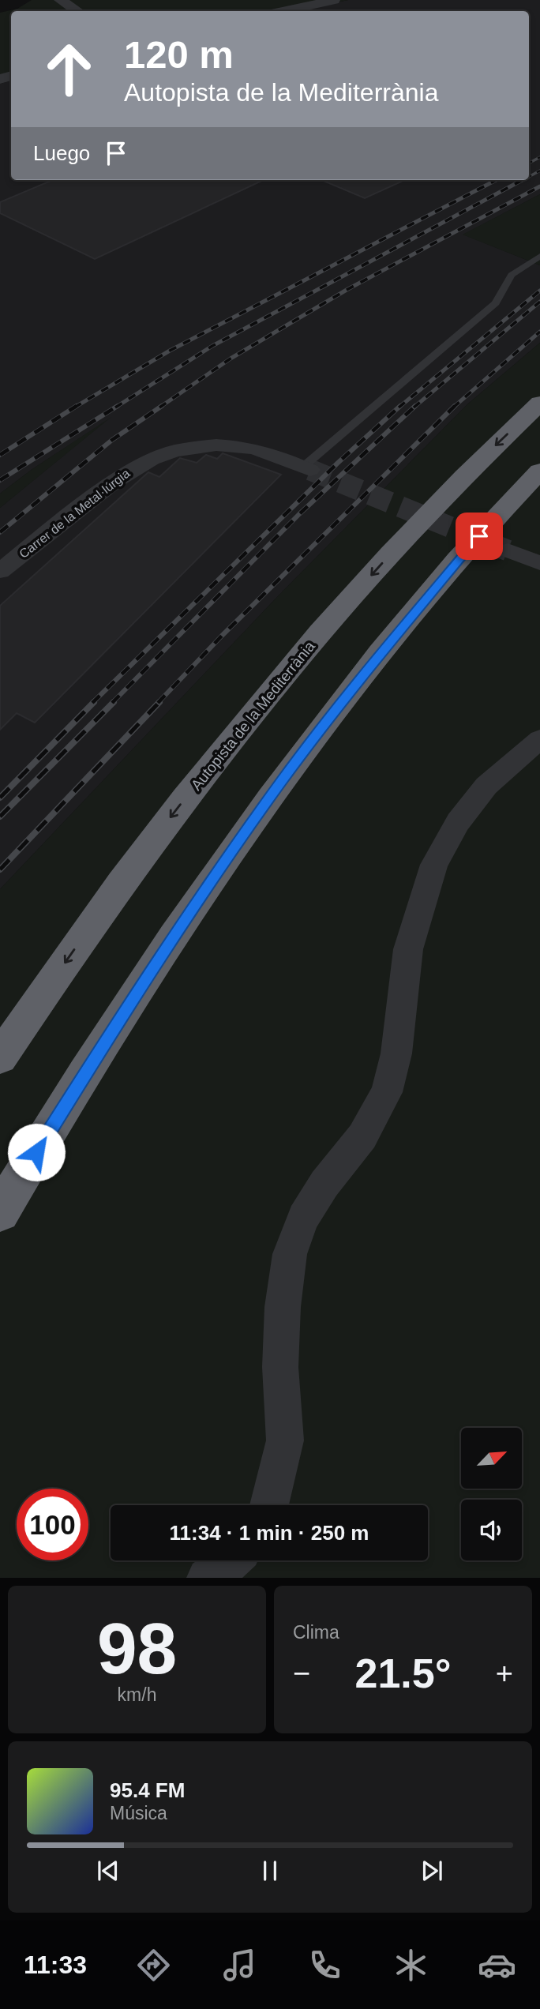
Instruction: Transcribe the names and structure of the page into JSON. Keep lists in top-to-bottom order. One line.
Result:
{"streets":{"highway":["Autopista de la Mediterrània"],"street":["Carrer de la Metal·lúrgia"]},"north":"top right","page":{"turn":["120 m","Autopista de la Mediterrània"],"then":"Luego","limit":"100","trip":"11:34 · 1 min · 250 m","tile":[["98","km/h"],"Clima"],"heat":["−","21.5°","+"],"song":["95.4 FM","Música"],"tabs":"11:33"}}
